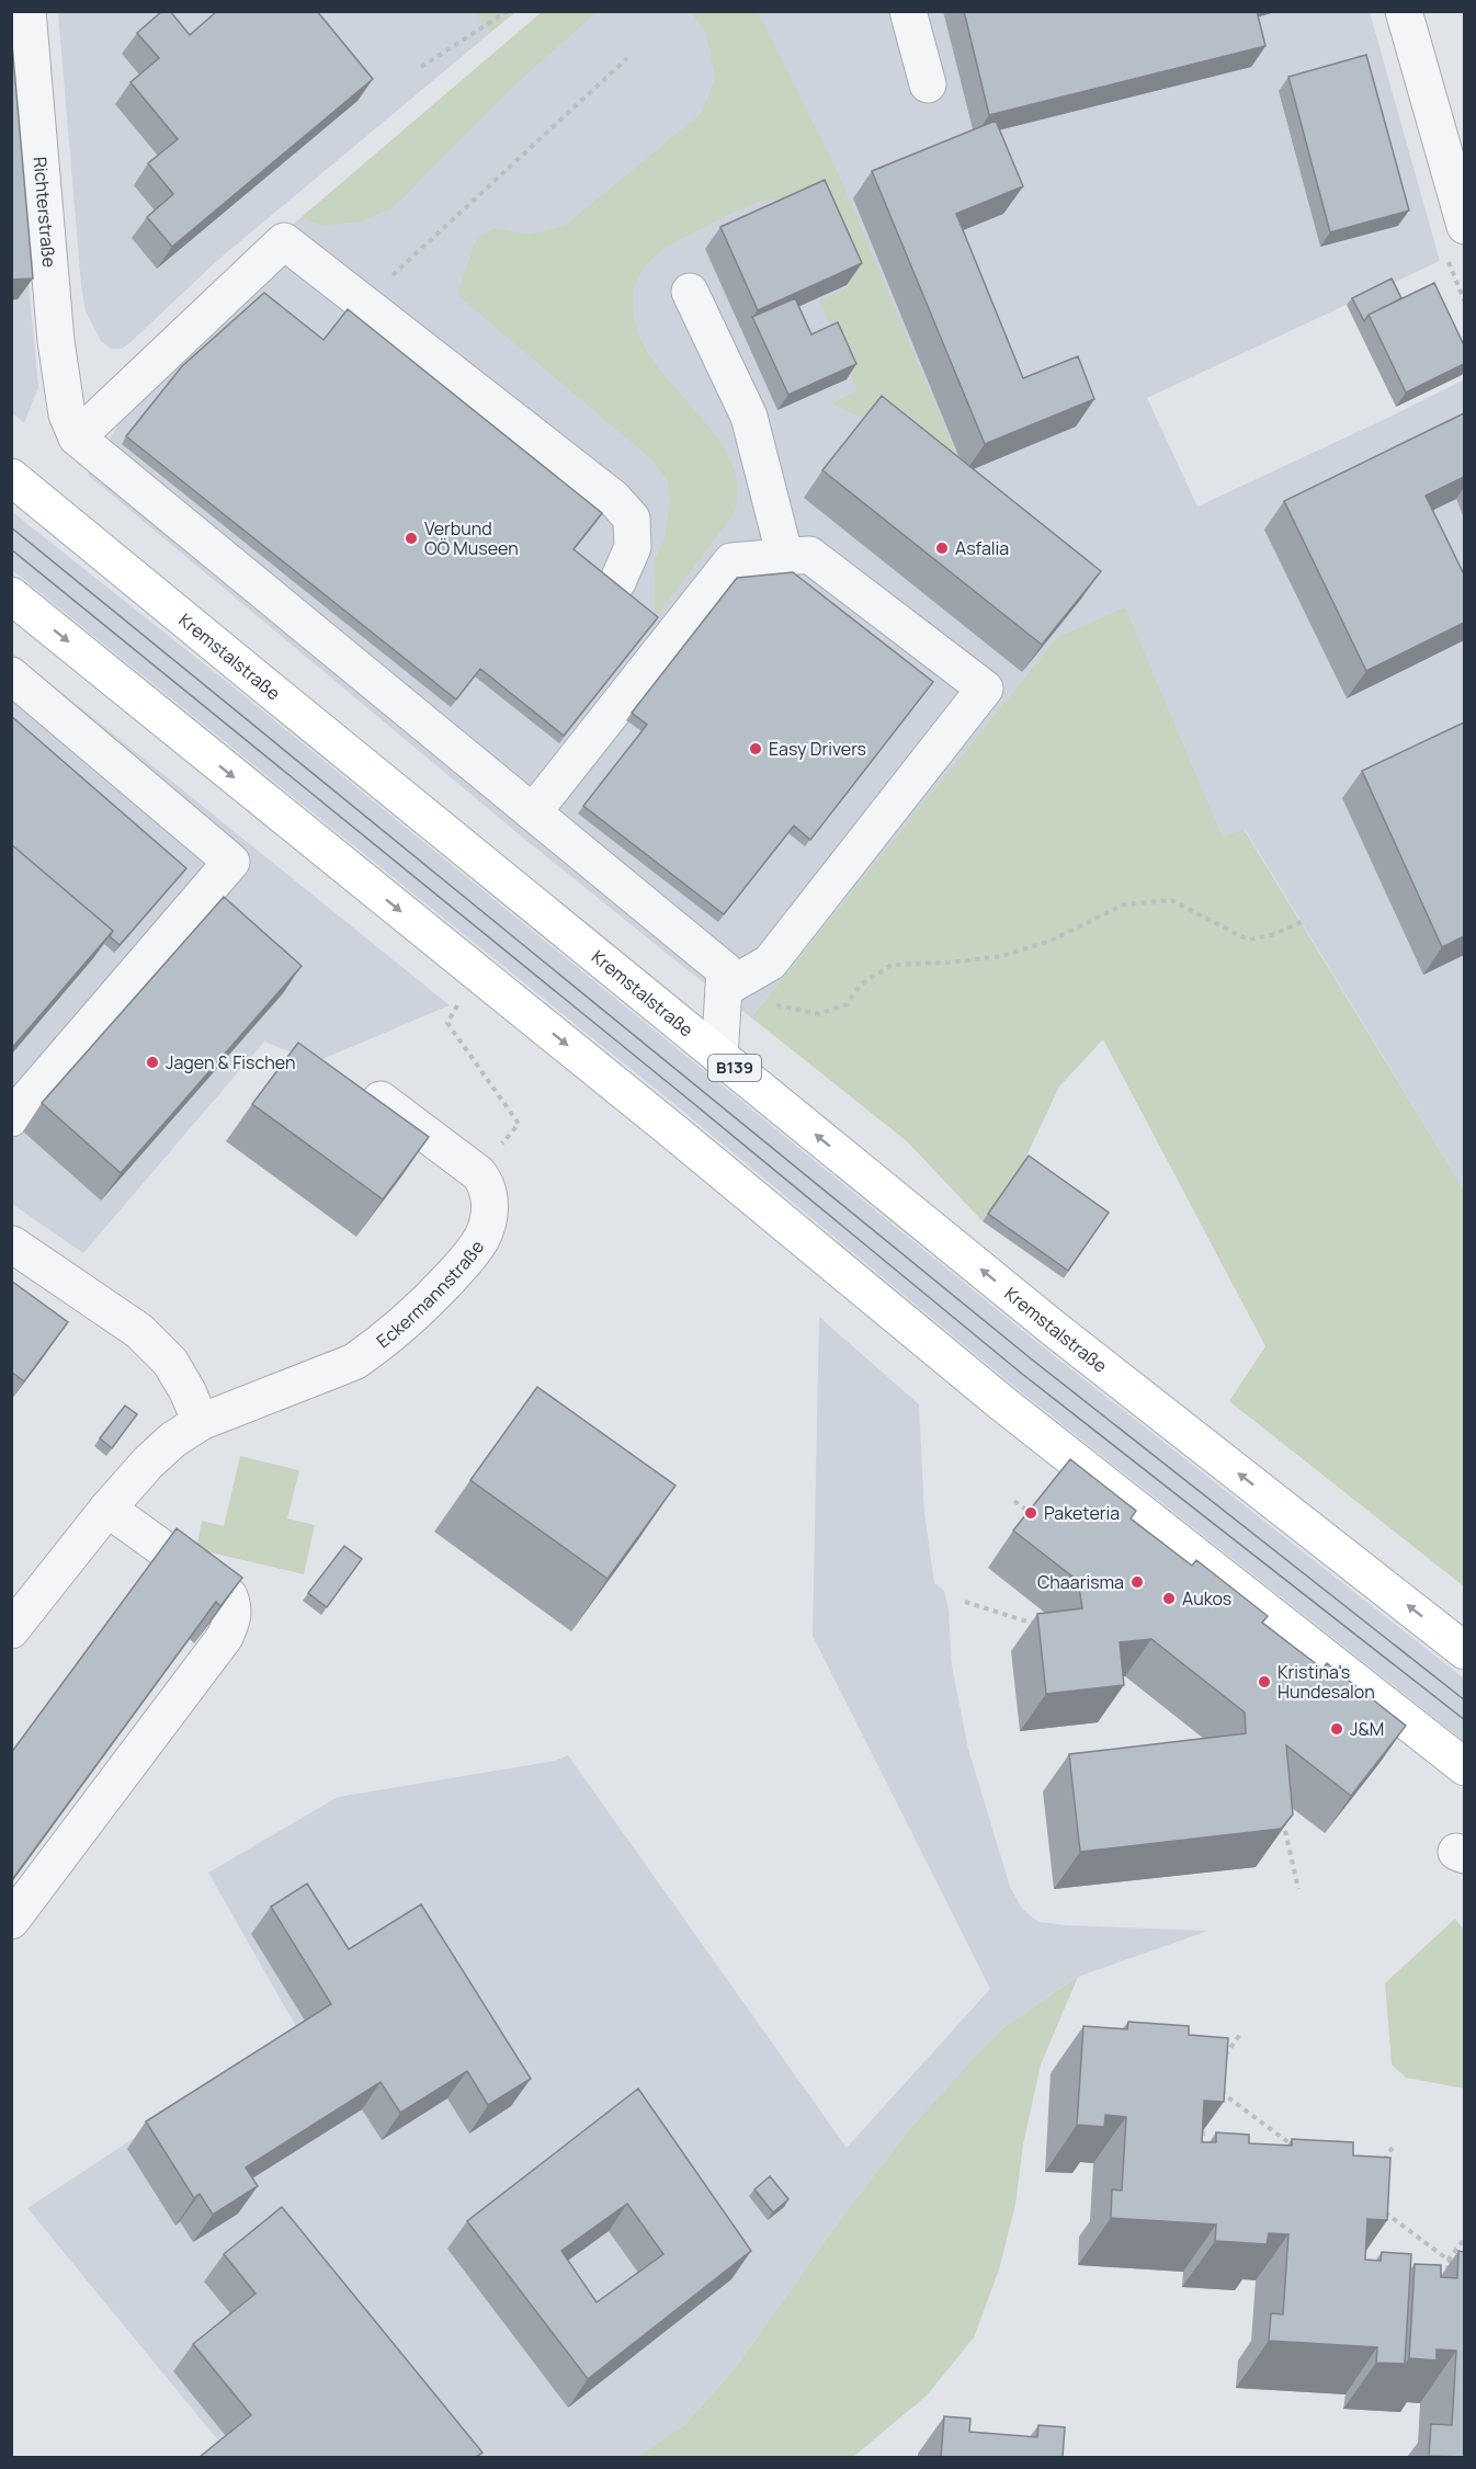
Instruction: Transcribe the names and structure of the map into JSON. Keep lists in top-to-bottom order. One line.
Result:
{"streets":{"main road":["Kremstalstraße","B139"],"street":["Richterstraße","Eckermannstraße"]},"places":["Verbund OÖ Museen","Asfalia","Easy Drivers","Jagen & Fischen","Paketeria","Chaarisma","Aukos","Kristina's Hundesalon","J&M"]}
